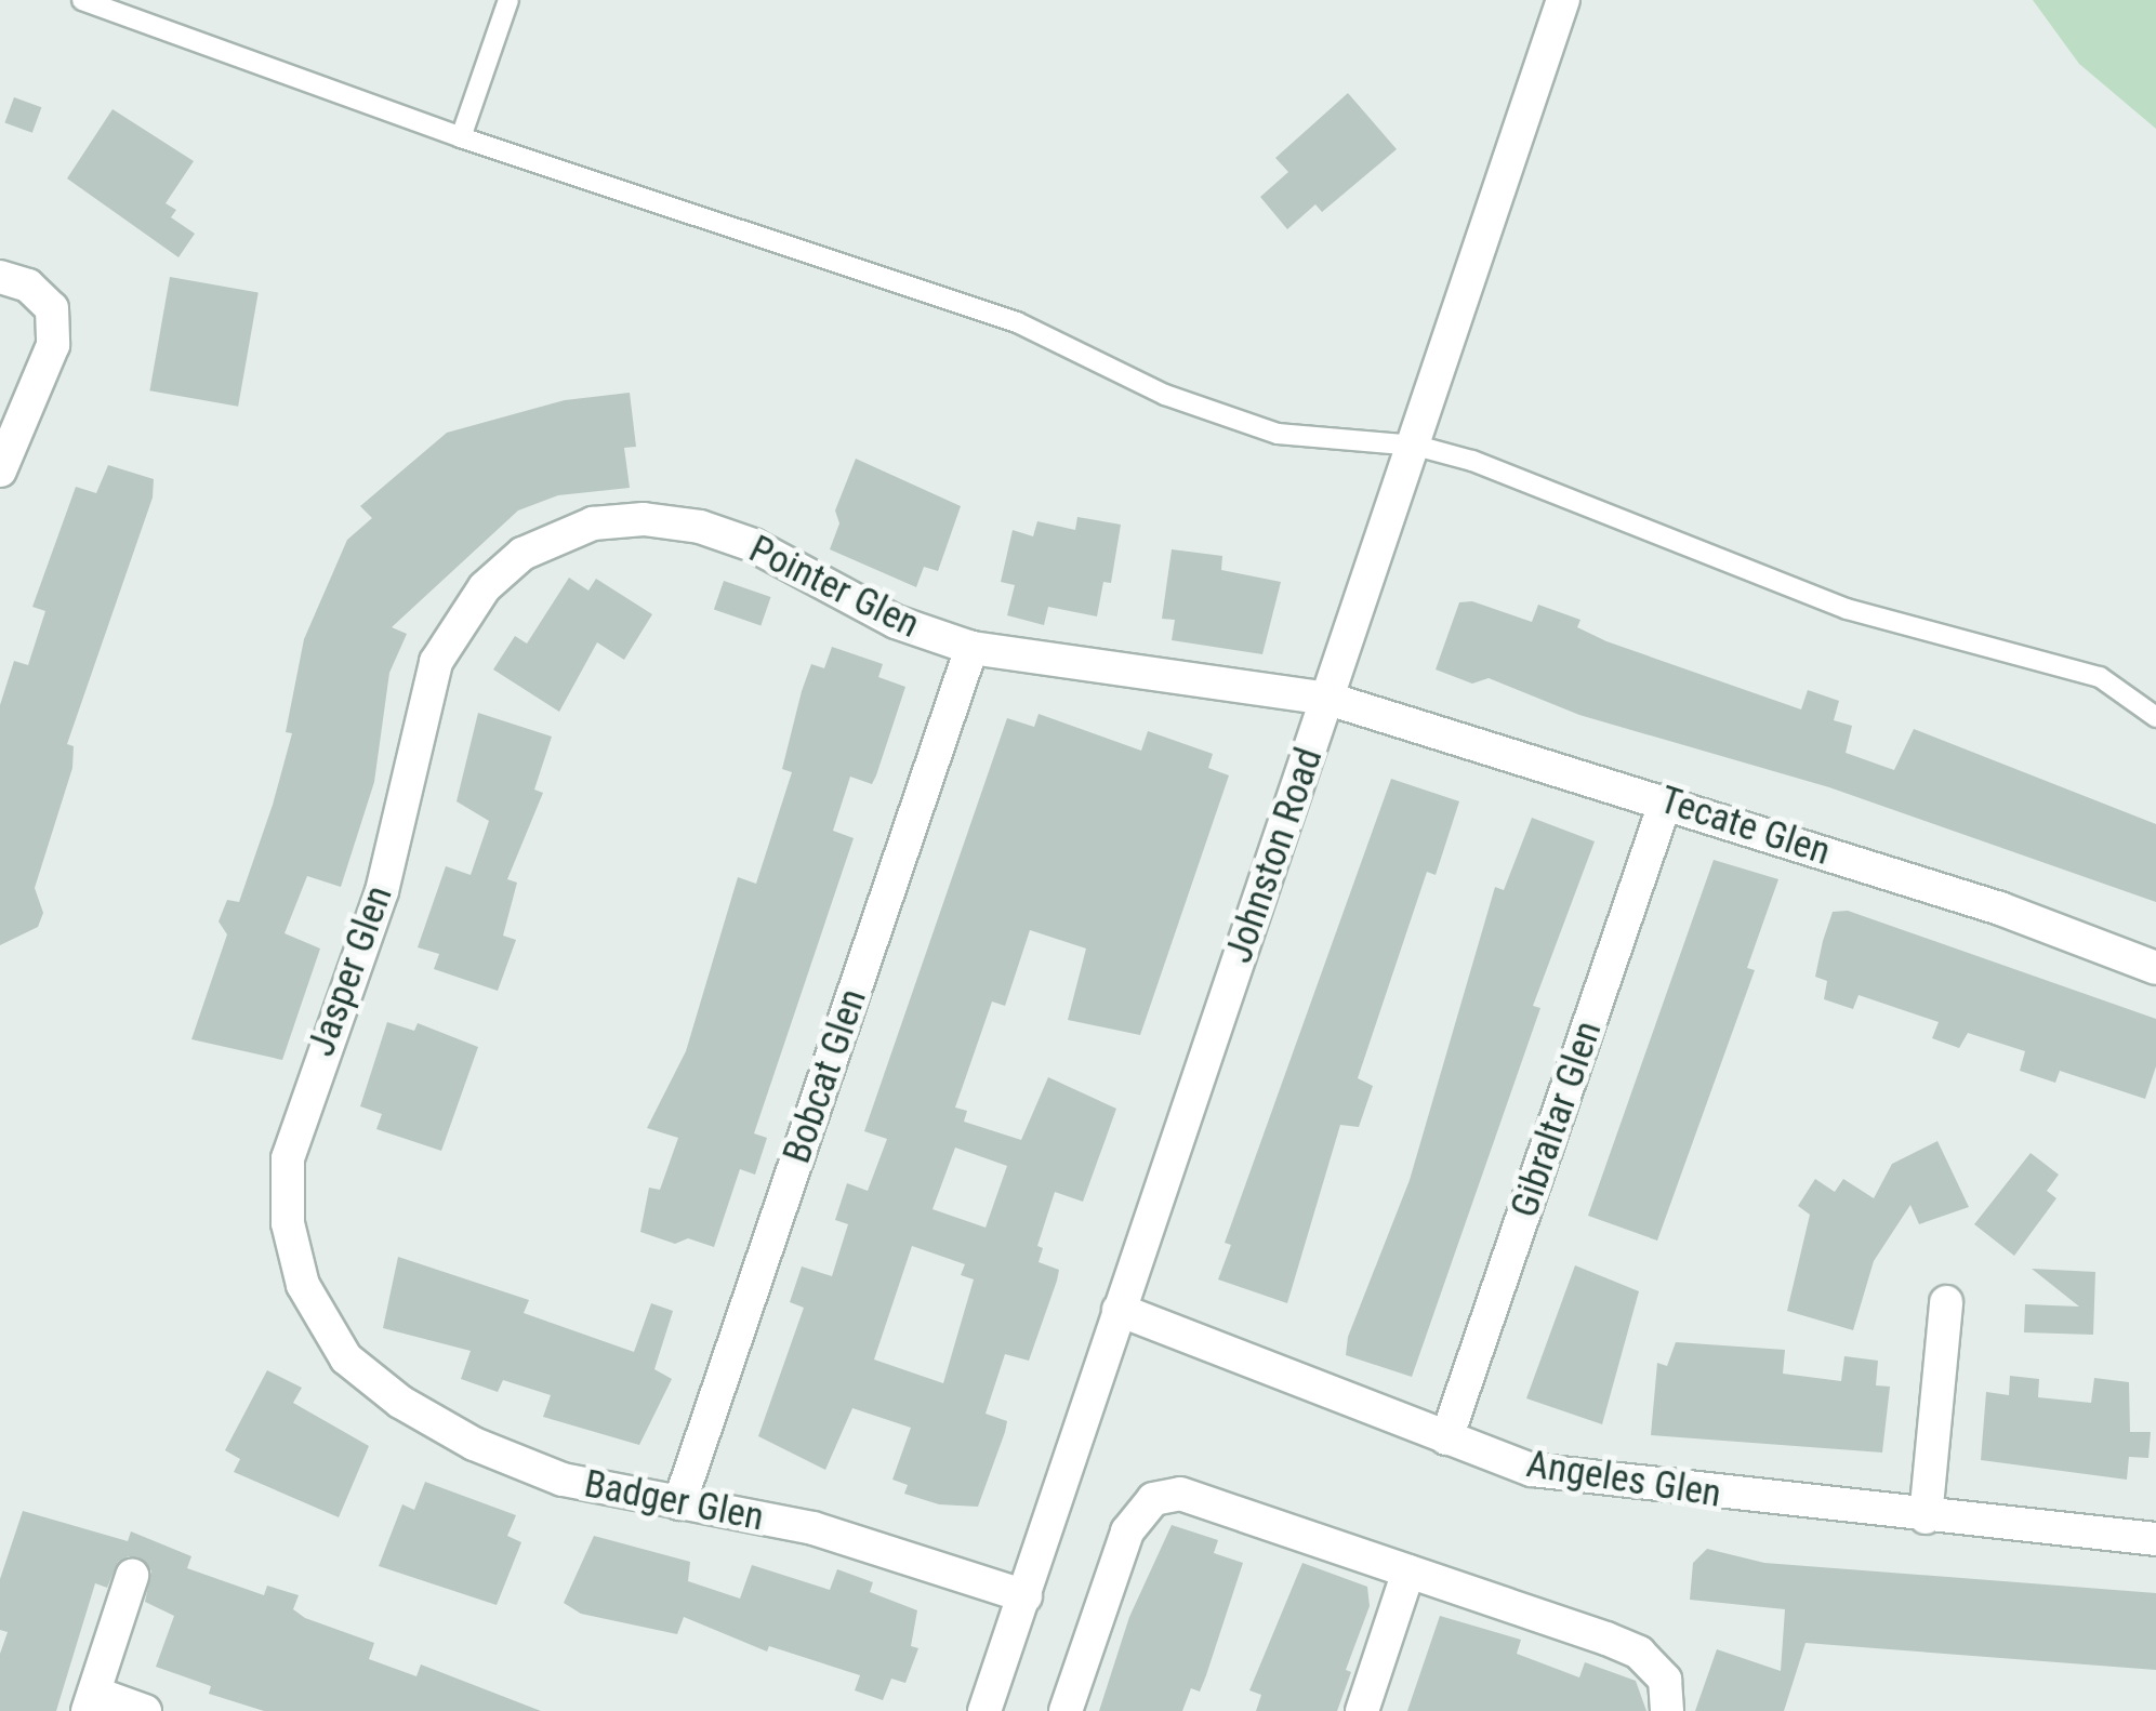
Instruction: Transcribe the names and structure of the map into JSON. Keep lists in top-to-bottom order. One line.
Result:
{"streets":{"street":["Pointer Glen","Tecate Glen","Johnston Road","Jasper Glen","Bobcat Glen","Gibraltar Glen","Angeles Glen","Badger Glen"]},"crossings":[["Pointer Glen","Tecate Glen"],["Pointer Glen","Johnston Road"],["Pointer Glen","Jasper Glen"],["Pointer Glen","Bobcat Glen"],["Tecate Glen","Johnston Road"],["Tecate Glen","Gibraltar Glen"],["Johnston Road","Angeles Glen"],["Johnston Road","Badger Glen"],["Jasper Glen","Badger Glen"],["Bobcat Glen","Badger Glen"],["Gibraltar Glen","Angeles Glen"]]}
